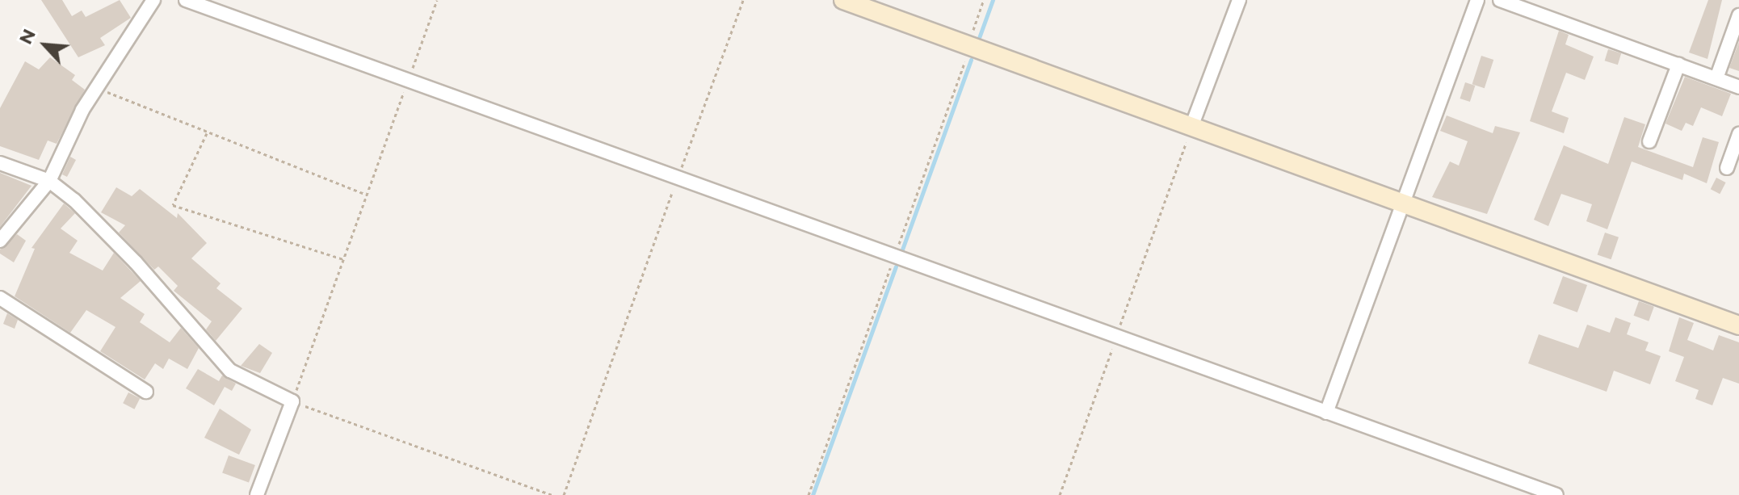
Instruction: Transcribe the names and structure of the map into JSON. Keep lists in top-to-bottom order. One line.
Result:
{"north":"top left"}
